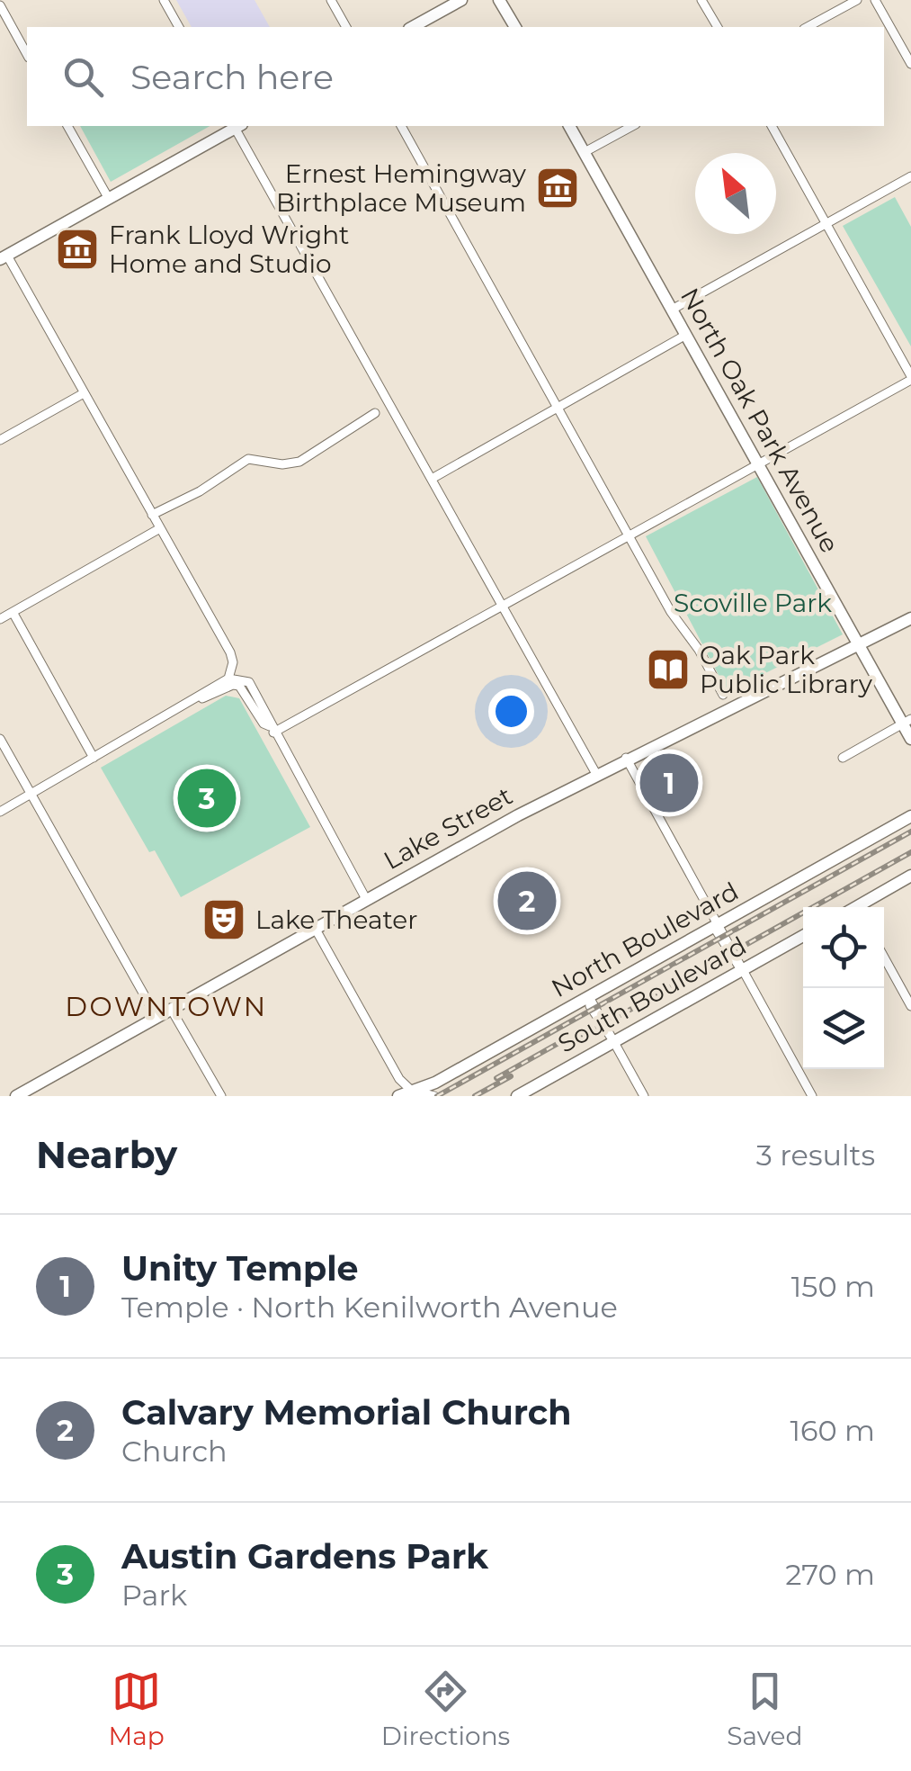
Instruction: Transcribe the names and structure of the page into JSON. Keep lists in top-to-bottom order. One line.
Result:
{"streets":{"street":["North Oak Park Avenue","Lake Street","North Boulevard","South Boulevard"]},"crossings":[["North Oak Park Avenue","Lake Street"]],"districts":["DOWNTOWN"],"parks":["Scoville Park"],"places":{"museum":["Ernest Hemingway Birthplace Museum","Frank Lloyd Wright Home and Studio"],"library":["Oak Park Public Library"],"theatre":["Lake Theater"]},"north":"top left","page":{"search":"Search here","pins":["1","3","2"],"heading":["Nearby","3 results"],"list":[{"mark":"1","name":"Unity Temple","note":"Temple · North Kenilworth Avenue","value":"150 m"},{"mark":"2","name":"Calvary Memorial Church","note":"Church","value":"160 m"},{"mark":"3","name":"Austin Gardens Park","note":"Park","value":"270 m"}],"nav":["Map","Directions","Saved"]}}
